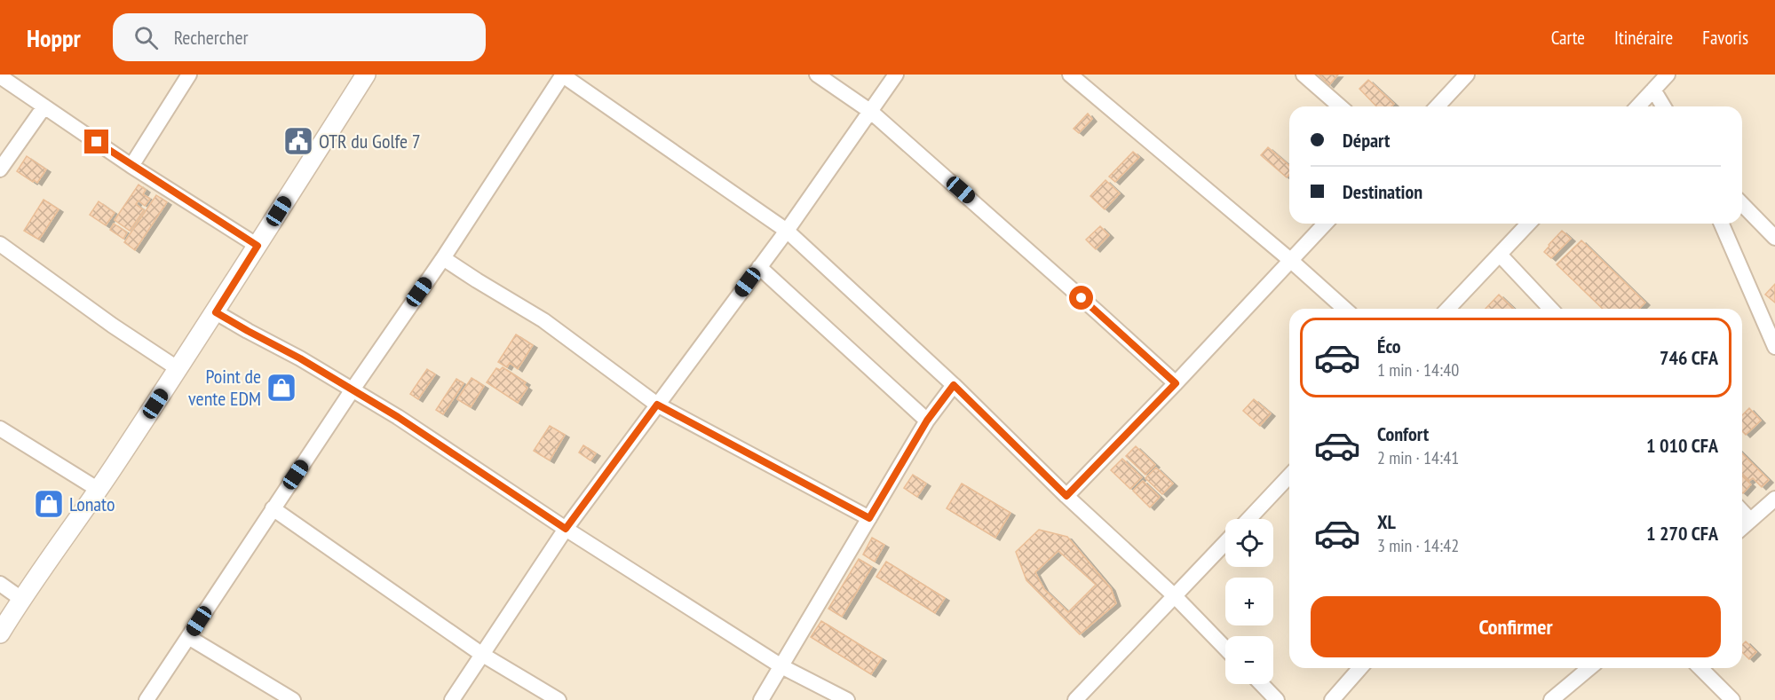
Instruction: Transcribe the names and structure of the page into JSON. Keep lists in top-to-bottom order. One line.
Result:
{"places":{"public building":["OTR du Golfe 7"],"shop":["Point de vente EDM","Lonato"]},"page":{"header":"Hoppr","search":"Rechercher","nav":["Carte","Itinéraire","Favoris"],"banner":["Départ","Destination"],"list":[{"name":"Éco","note":"1 min · 14:40","value":"746 CFA"},{"name":"Confort","note":"2 min · 14:41","value":"1 010 CFA"},{"name":"XL","note":"3 min · 14:42","value":"1 270 CFA"}],"map_buttons":["+","−"],"buttons":"Confirmer"}}
